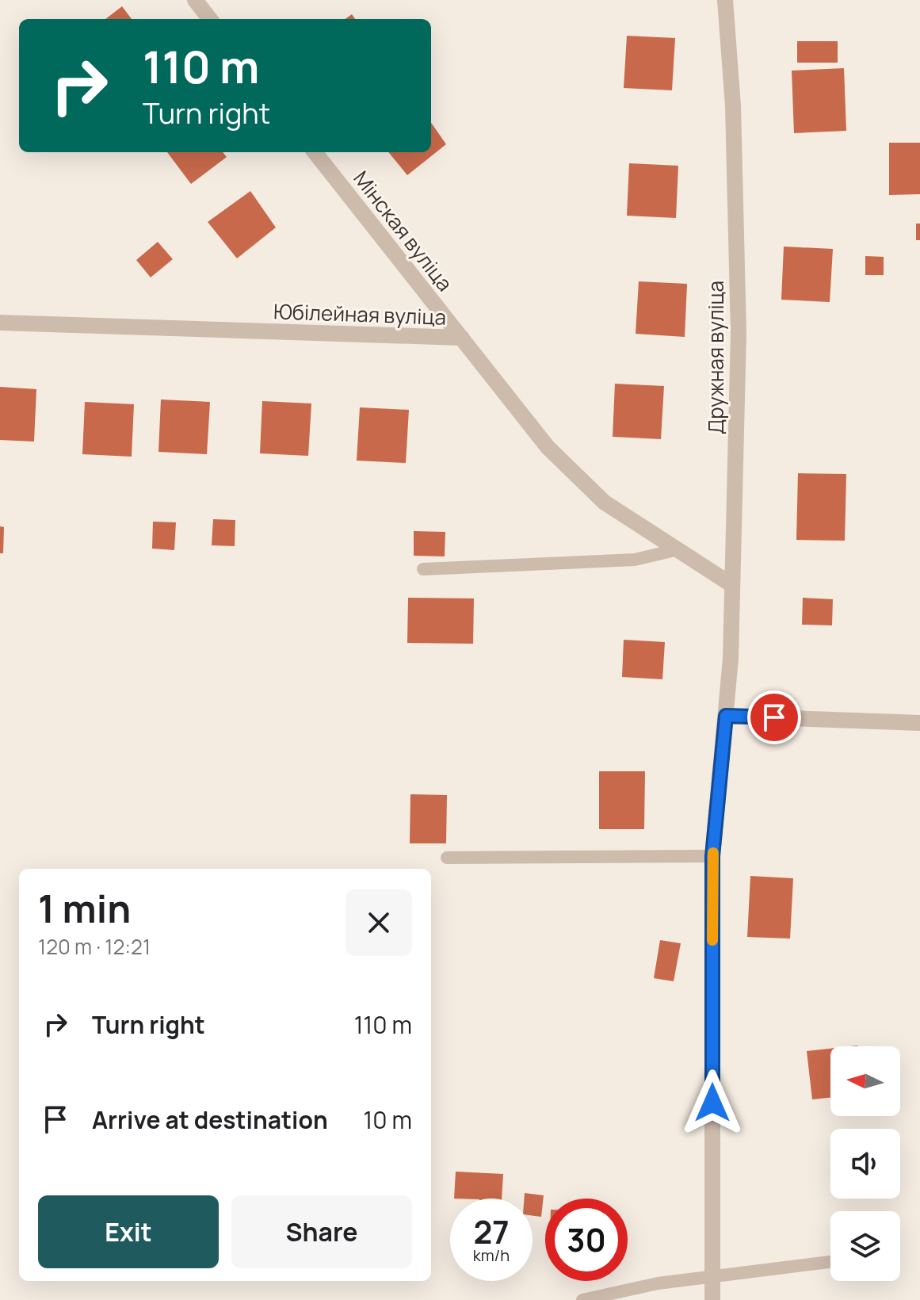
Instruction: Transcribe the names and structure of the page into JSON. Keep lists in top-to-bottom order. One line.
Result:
{"streets":{"street":["Мінская вуліца","Юбілейная вуліца","Дружная вуліца"]},"crossings":[["Мінская вуліца","Юбілейная вуліца"],["Юбілейная вуліца","Дружная вуліца"]],"north":"left","page":{"turn":["110 m","Turn right"],"heading":["1 min","120 m · 12:21"],"list":[{"name":"Turn right","value":"110 m"},{"name":"Arrive at destination","value":"10 m"}],"buttons":["Exit","Share"],"speed":"27 km/h","limit":"30"}}
